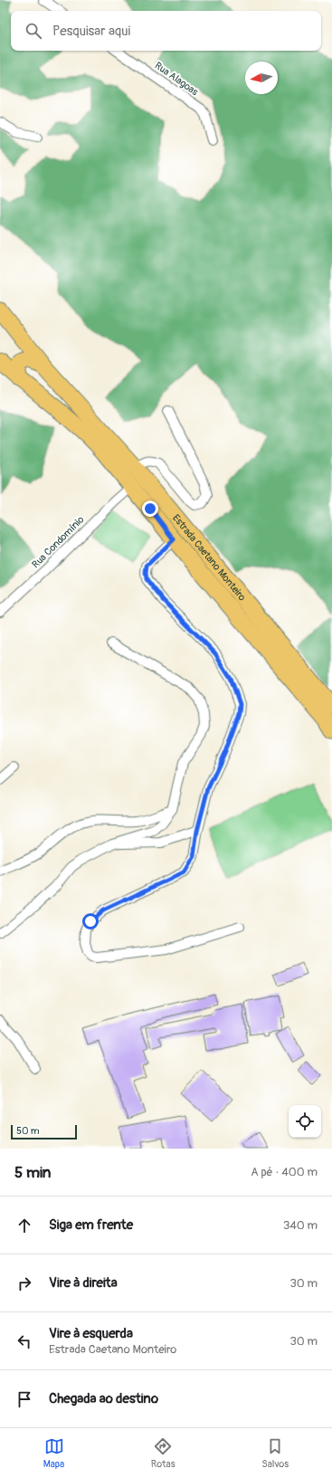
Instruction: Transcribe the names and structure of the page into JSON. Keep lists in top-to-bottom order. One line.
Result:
{"streets":{"main road":["Estrada Caetano Monteiro"],"street":["Rua Alagoas","Rua Condomínio"]},"crossings":[["Rua Condomínio","Estrada Caetano Monteiro"]],"scale_bar":"50 m","north":"left","page":{"search":"Pesquisar aqui","scale":"50 m","heading":["5 min","A pé · 400 m"],"list":[["Siga em frente","340 m"],["Vire à direita","30 m"],["Vire à esquerda","Estrada Caetano Monteiro","30 m"],"Chegada ao destino"],"nav":["Mapa","Rotas","Salvos"]}}
